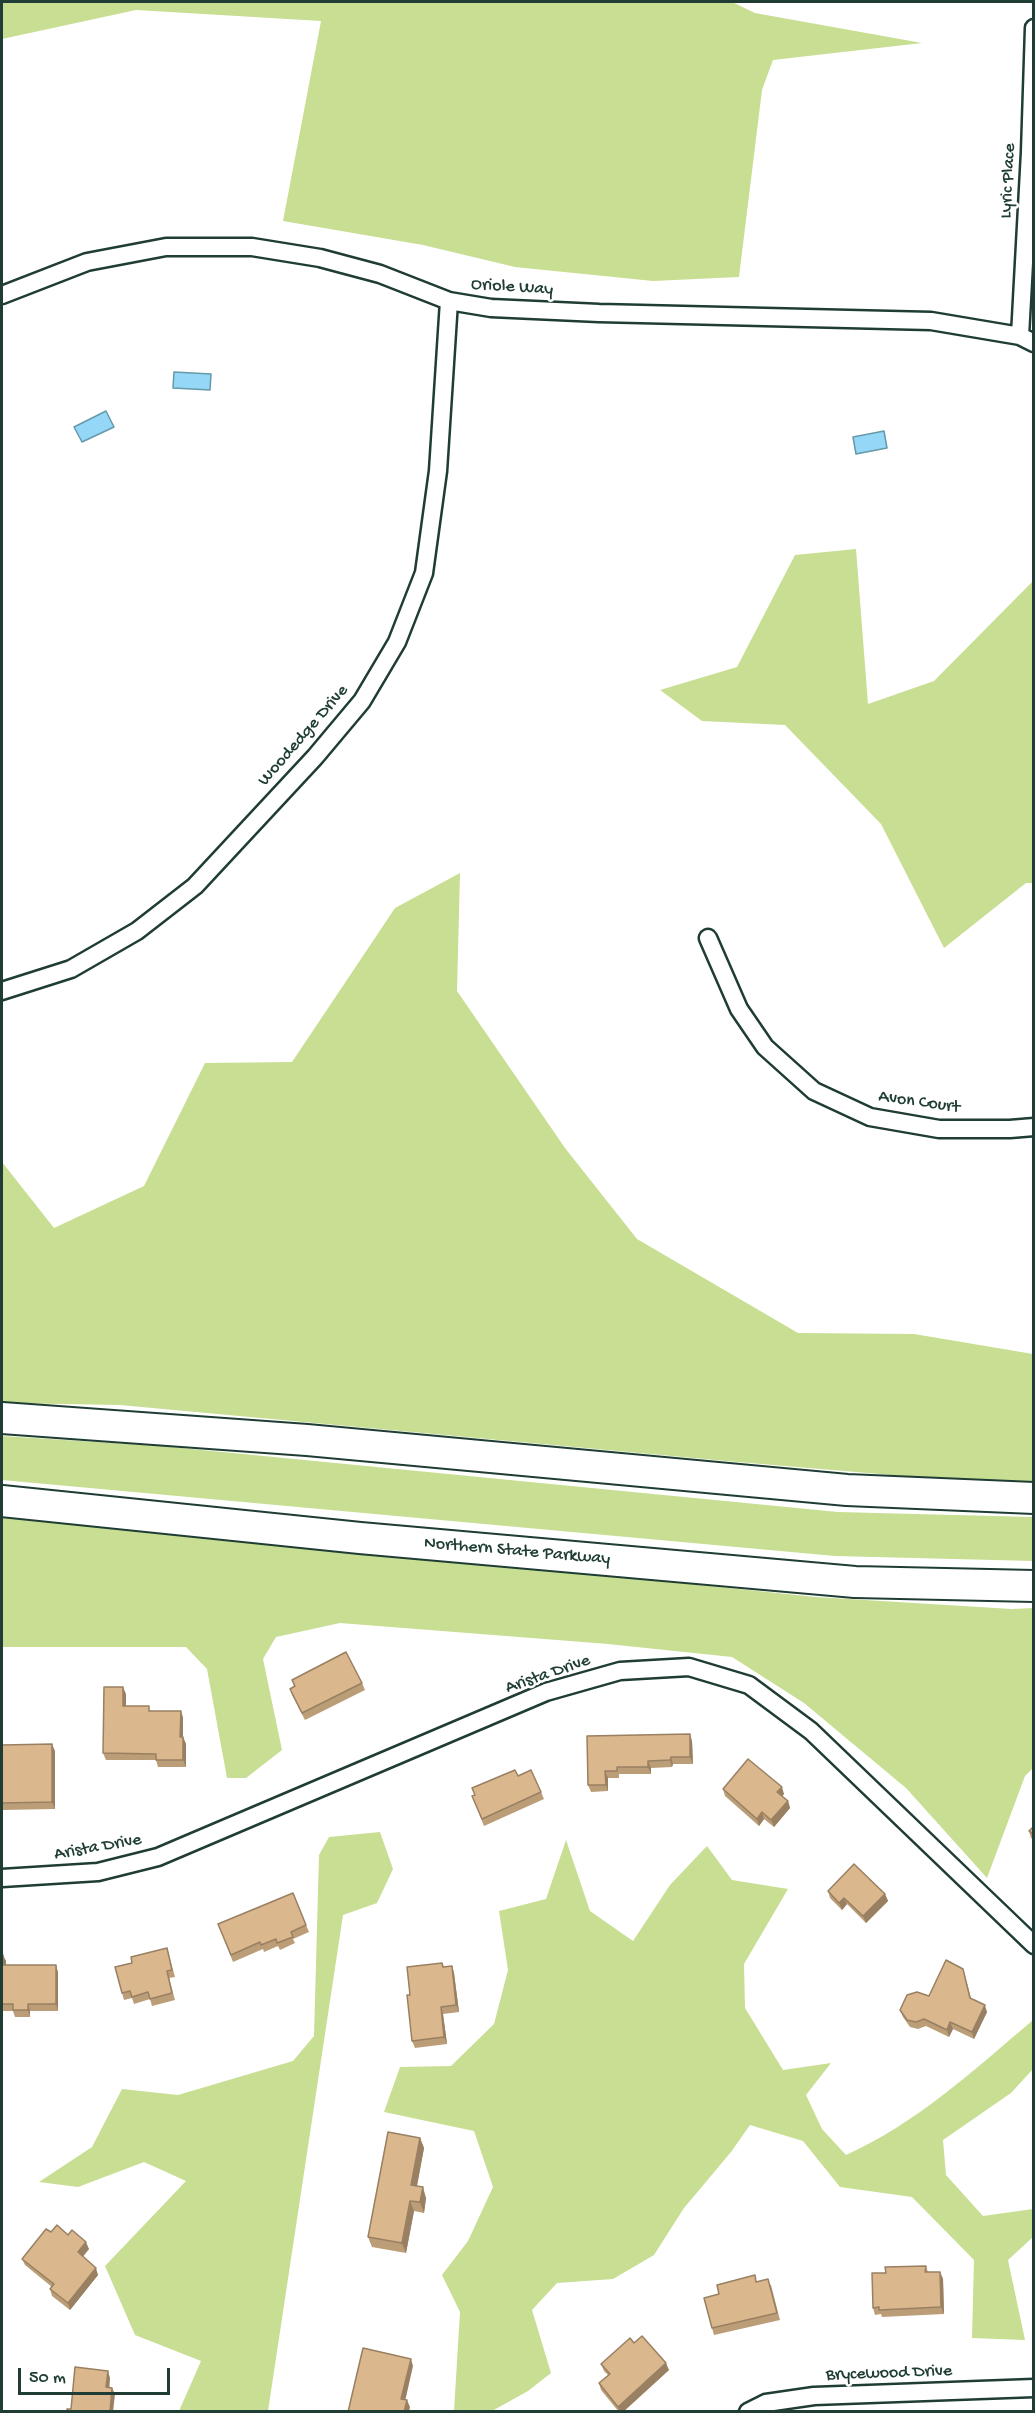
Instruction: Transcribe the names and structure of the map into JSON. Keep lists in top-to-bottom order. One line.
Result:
{"streets":{"highway":["Northern State Parkway"],"street":["Lyric Place","Oriole Way","Woodedge Drive","Avon Court","Arista Drive","Brycewood Drive"]},"crossings":[["Lyric Place","Oriole Way"],["Oriole Way","Woodedge Drive"]],"scale_bar":"50 m"}
